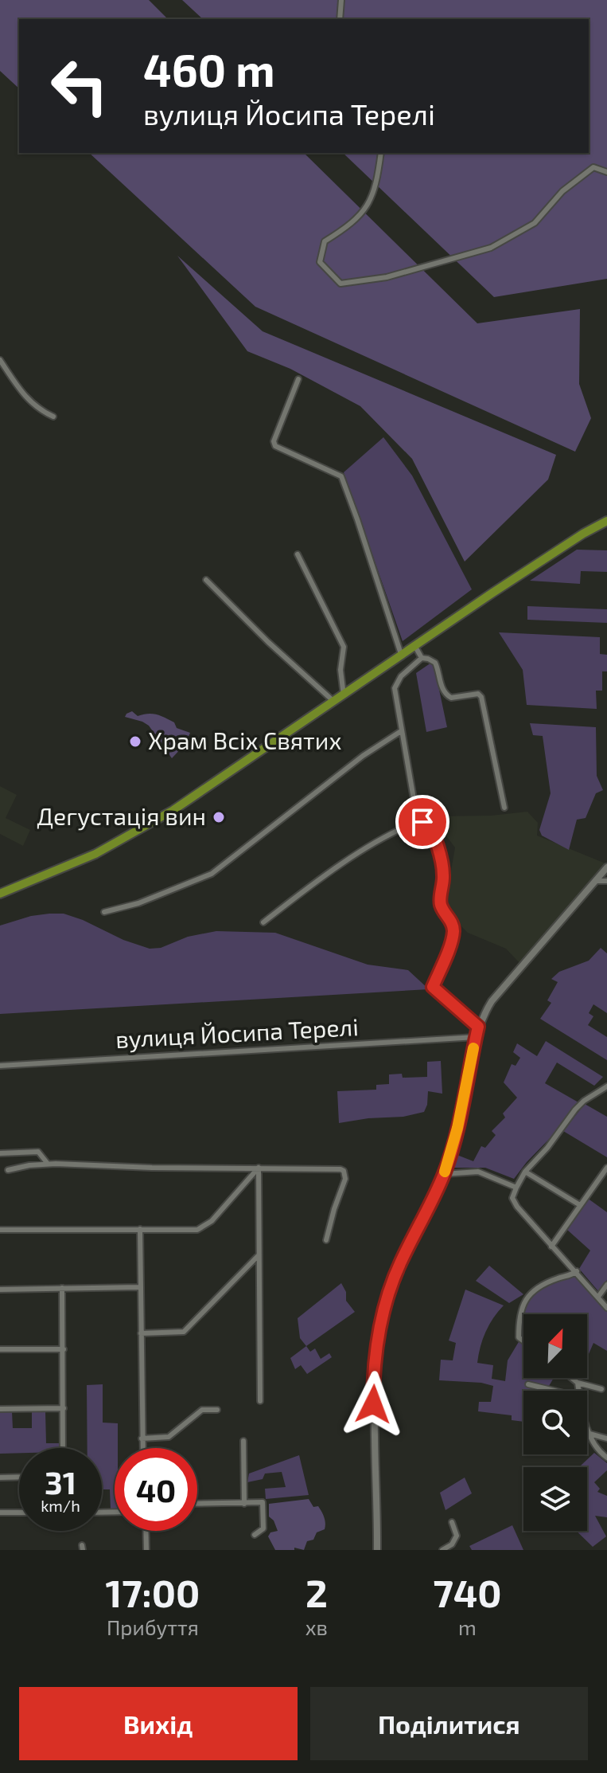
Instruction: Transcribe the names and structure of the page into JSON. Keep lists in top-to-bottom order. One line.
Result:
{"streets":{"street":["вулиця Йосипа Терелі"]},"places":["Храм Всіх Святих","Дегустація вин"],"north":"top right","page":{"turn":["460 m","вулиця Йосипа Терелі"],"speed":"31 km/h","limit":"40","eta":["17:00","Прибуття","2","хв","740","m"],"buttons":["Вихід","Поділитися"]}}
